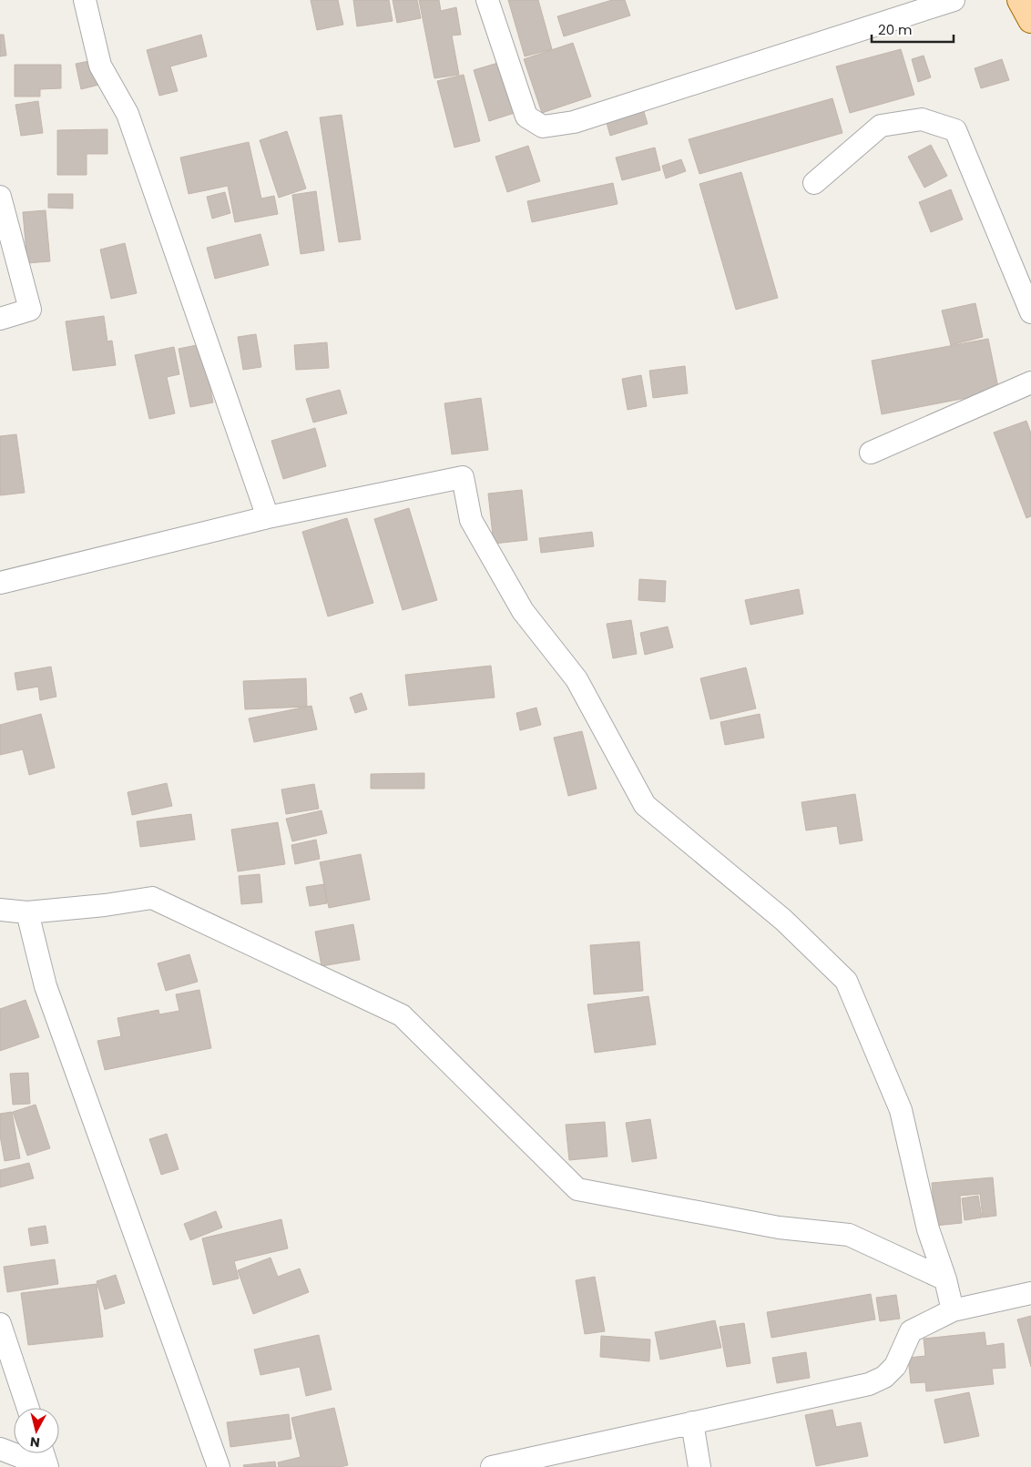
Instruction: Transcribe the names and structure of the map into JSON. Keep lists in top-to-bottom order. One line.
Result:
{"scale_bar":"20 m","north":"bottom"}
